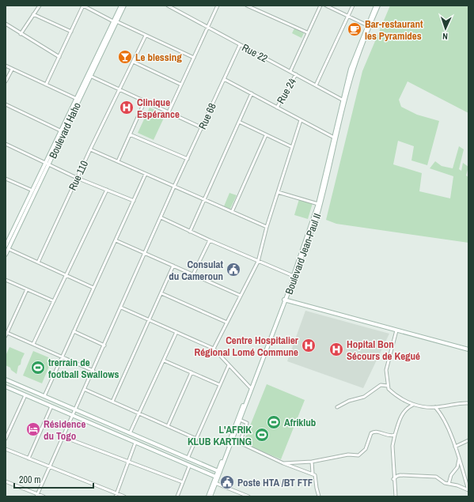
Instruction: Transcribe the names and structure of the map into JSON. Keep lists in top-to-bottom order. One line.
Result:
{"streets":{"main road":["Boulevard Haho","Boulevard Jean-Paul II"],"street":["Rue 22","Rue 24","Rue 68","Rue 110"]},"crossings":[["Rue 22","Rue 24"],["Rue 22","Rue 68"],["Rue 22","Boulevard Jean-Paul II"]],"places":{"cafe":["Bar-restaurant les Pyramides"],"bar":["Le blessing"],"hospital":["Clinique Espérance","Centre Hospitalier Régional Lomé Commune","Hopital Bon Sécours de Kegué"],"public building":["Consulat du Cameroun","Poste HTA /BT FTF"],"sports":["trerrain de football Swallows","Afriklub","L'AFRIK KLUB KARTING"],"hotel":["Résidence du Togo"]},"scale_bar":"200 m","north":"bottom"}
